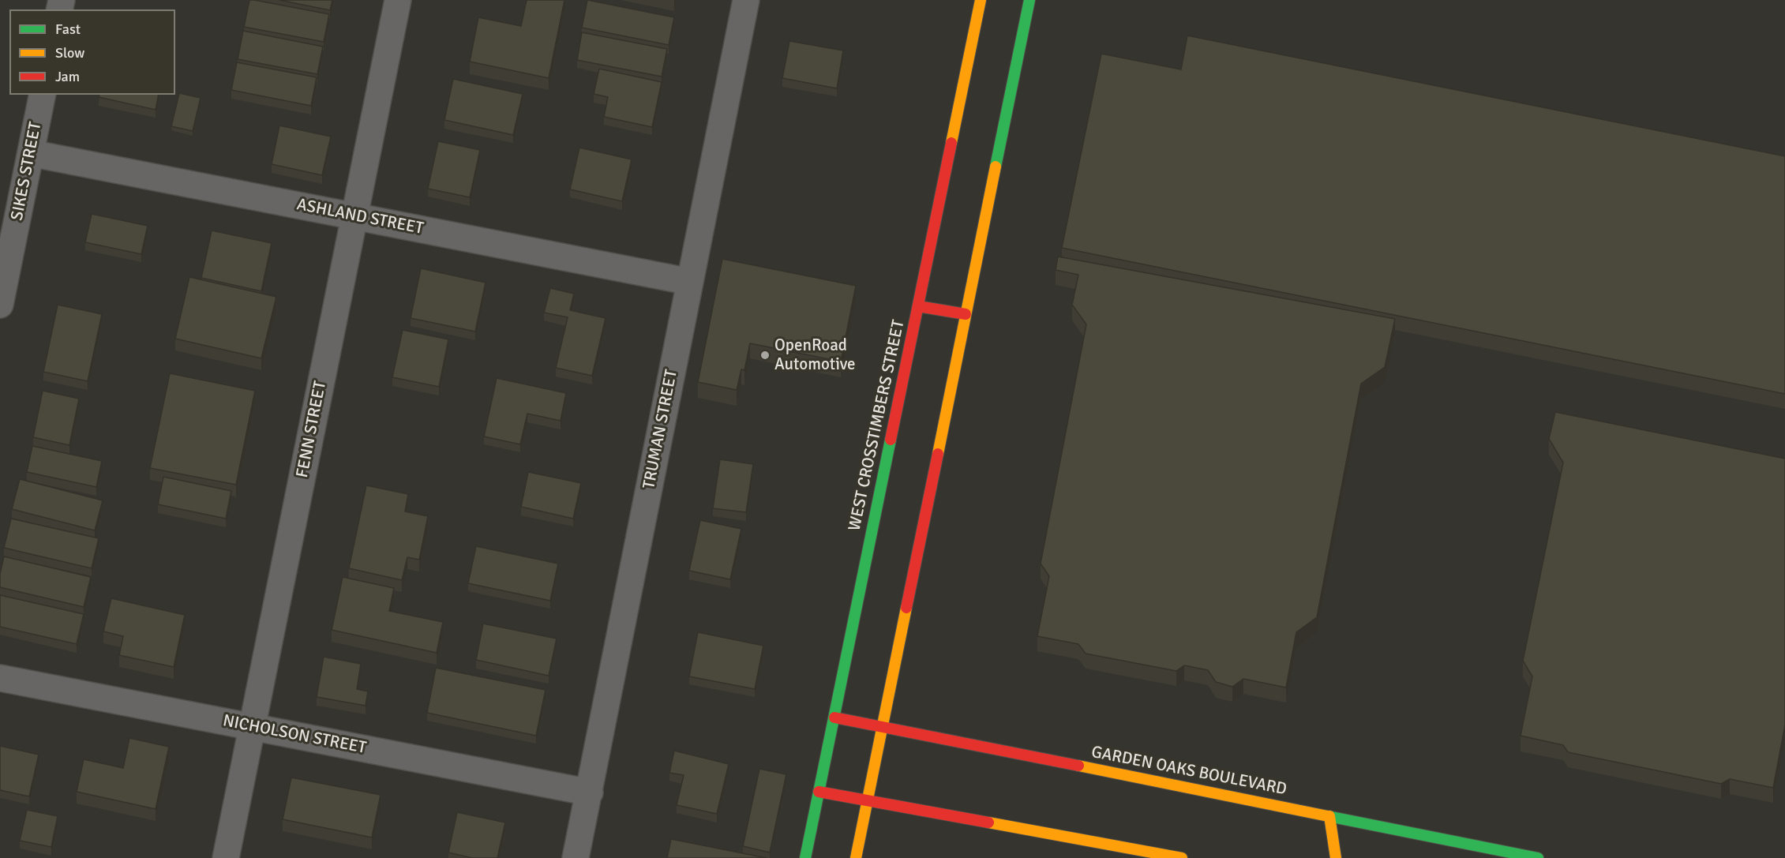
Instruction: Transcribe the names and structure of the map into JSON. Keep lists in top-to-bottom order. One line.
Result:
{"streets":{"main road":["WEST CROSSTIMBERS STREET","GARDEN OAKS BOULEVARD"],"street":["SIKES STREET","ASHLAND STREET","FENN STREET","TRUMAN STREET","NICHOLSON STREET"]},"crossings":[["SIKES STREET","ASHLAND STREET"],["ASHLAND STREET","FENN STREET"],["ASHLAND STREET","TRUMAN STREET"],["WEST CROSSTIMBERS STREET","GARDEN OAKS BOULEVARD"],["FENN STREET","NICHOLSON STREET"],["TRUMAN STREET","NICHOLSON STREET"]],"places":["OpenRoad Automotive"],"legend":["Fast","Slow","Jam"]}
